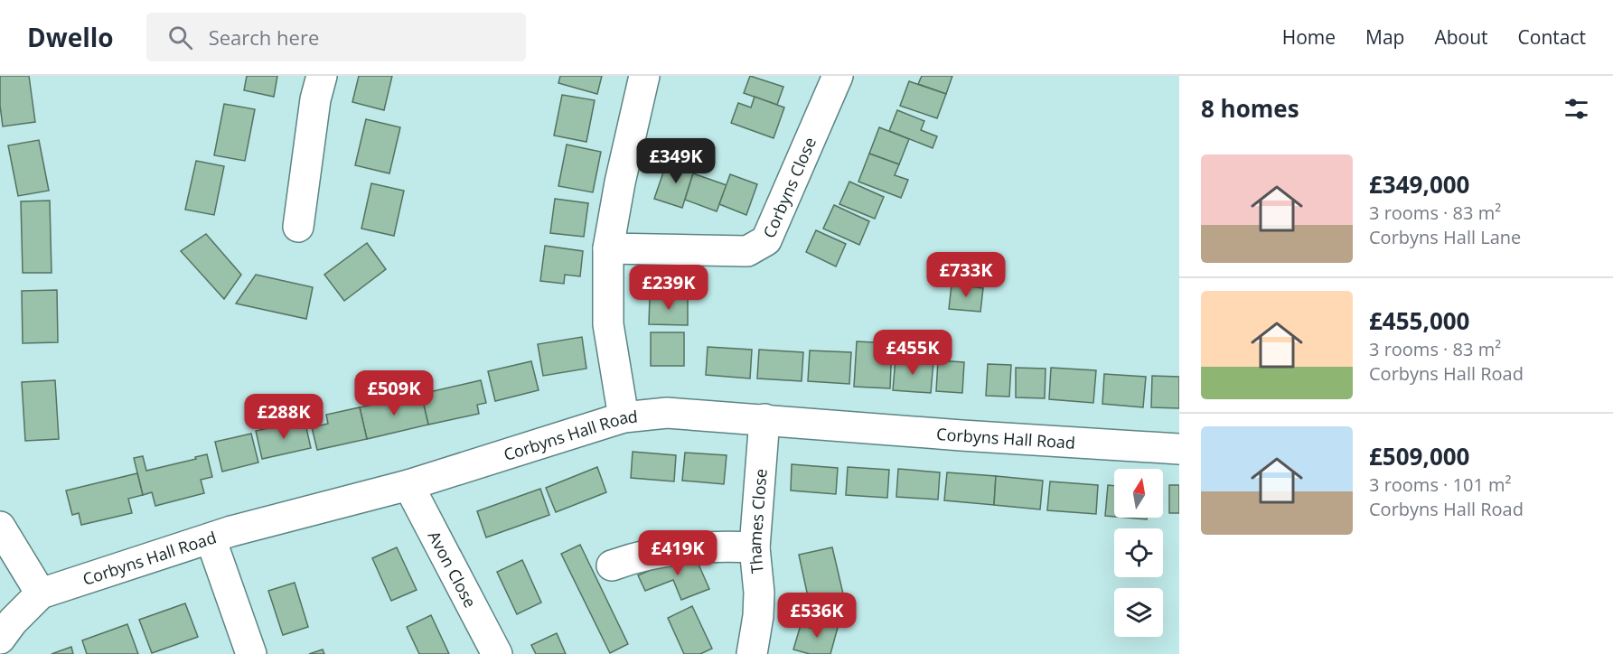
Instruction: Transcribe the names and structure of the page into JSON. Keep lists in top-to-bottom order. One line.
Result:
{"streets":{"street":["Corbyns Close","Corbyns Hall Road","Thames Close","Avon Close"]},"crossings":[["Corbyns Hall Road","Thames Close"],["Corbyns Hall Road","Avon Close"]],"north":"top","page":{"header":"Dwello","search":"Search here","nav":["Home","Map","About","Contact"],"heading":"8 homes","price":["£349K","£733K","£239K","£455K","£509K","£288K","£419K","£536K"],"list":[{"name":"£349,000","note":"3 rooms · 83 m² · Corbyns Hall Lane"},{"name":"£455,000","note":"3 rooms · 83 m² · Corbyns Hall Road"},{"name":"£509,000","note":"3 rooms · 101 m² · Corbyns Hall Road"}]}}
